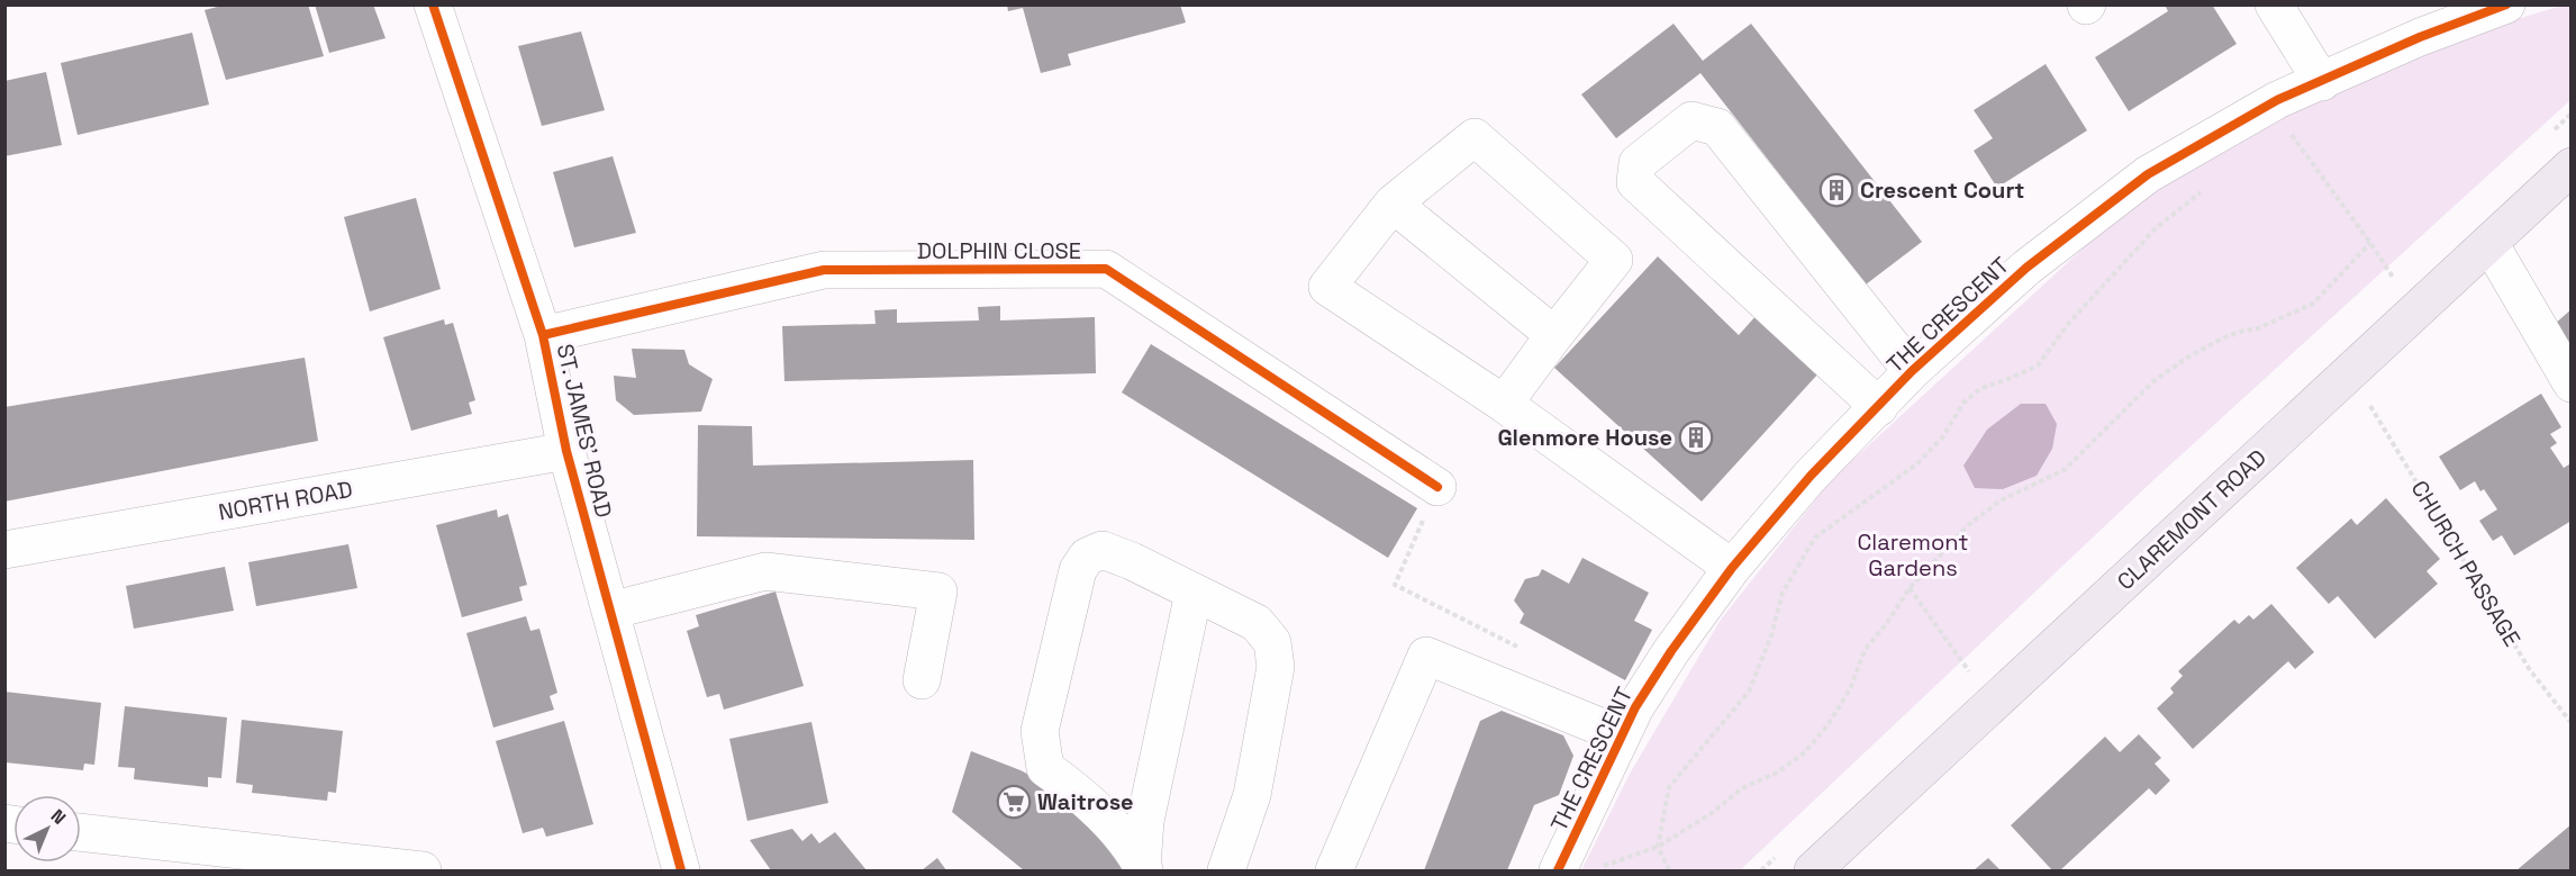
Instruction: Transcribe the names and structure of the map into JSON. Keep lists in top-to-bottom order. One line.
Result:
{"streets":{"main road":["CLAREMONT ROAD"],"street":["DOLPHIN CLOSE","THE CRESCENT","ST. JAMES' ROAD","NORTH ROAD"],"path":["CHURCH PASSAGE"]},"crossings":[["DOLPHIN CLOSE","ST. JAMES' ROAD"],["ST. JAMES' ROAD","NORTH ROAD"]],"parks":["Claremont Gardens"],"places":{"building":["Crescent Court","Glenmore House"],"supermarket":["Waitrose"]},"north":"top right"}
